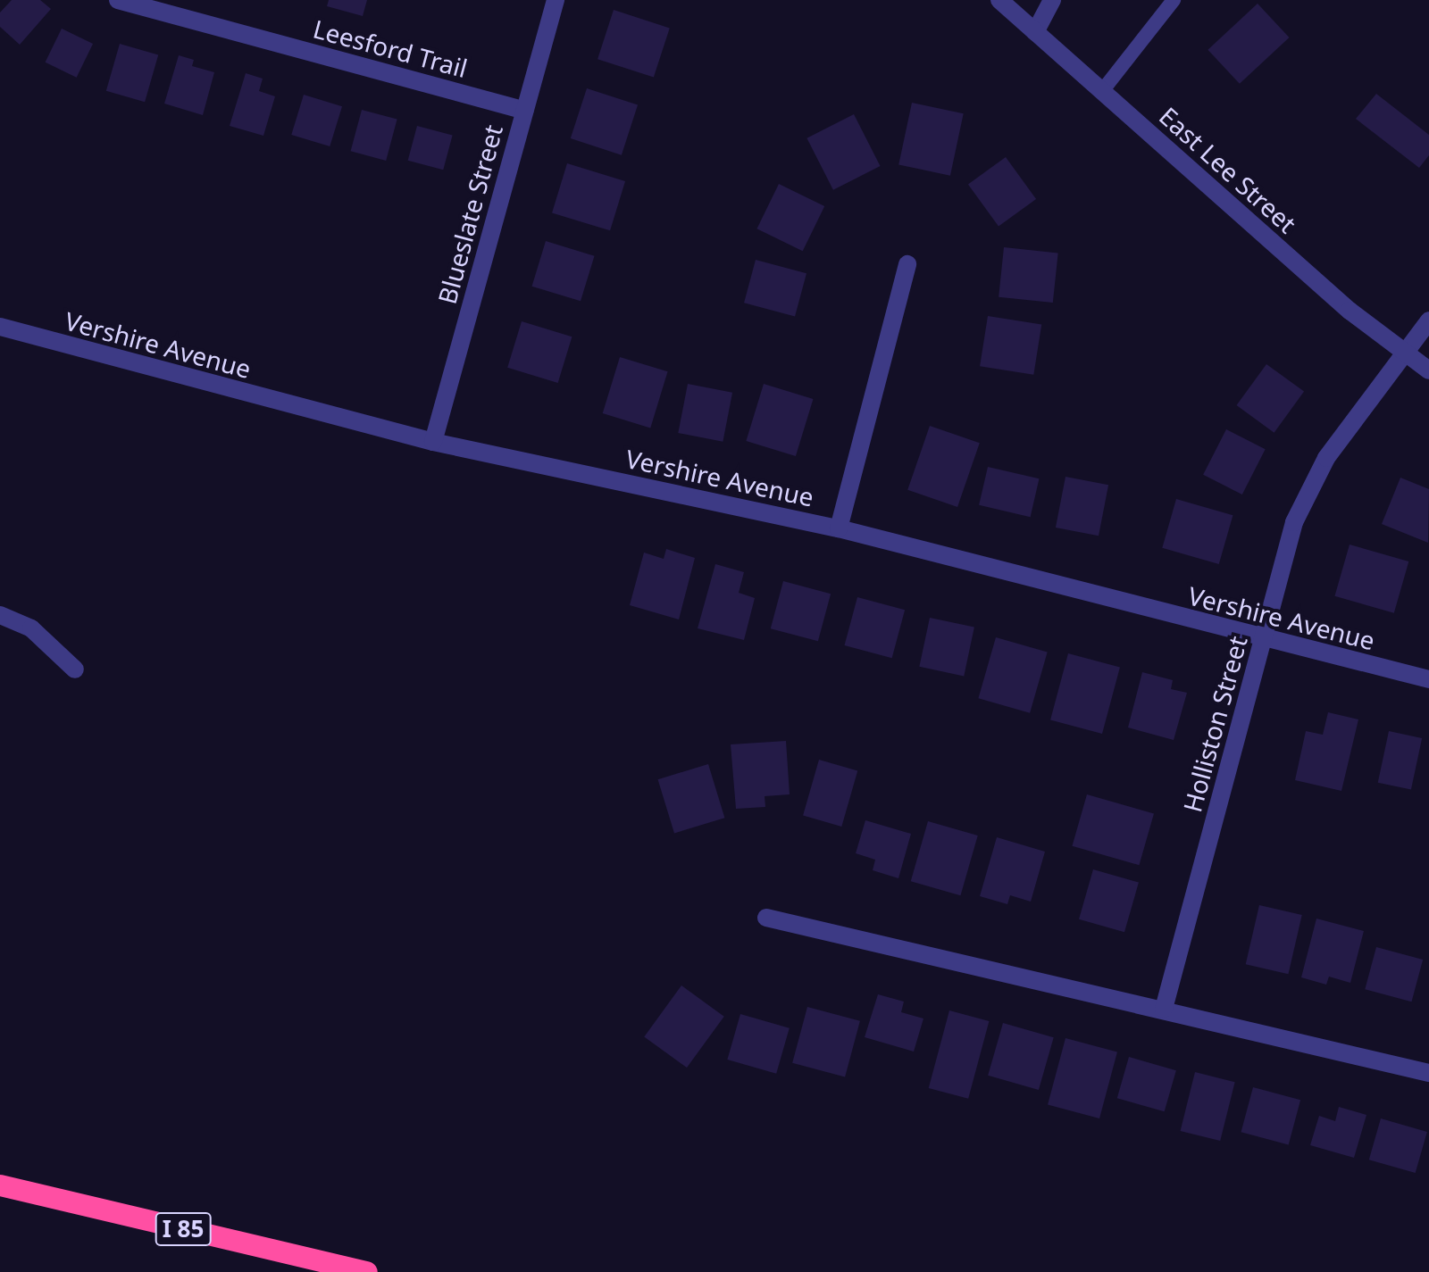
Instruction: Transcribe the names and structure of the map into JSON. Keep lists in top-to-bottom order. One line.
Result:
{"streets":{"highway":["I 85"],"street":["Leesford Trail","East Lee Street","Blueslate Street","Vershire Avenue","Holliston Street"]},"crossings":[["Leesford Trail","Blueslate Street"],["East Lee Street","Holliston Street"],["Blueslate Street","Vershire Avenue"],["Vershire Avenue","Holliston Street"]]}
